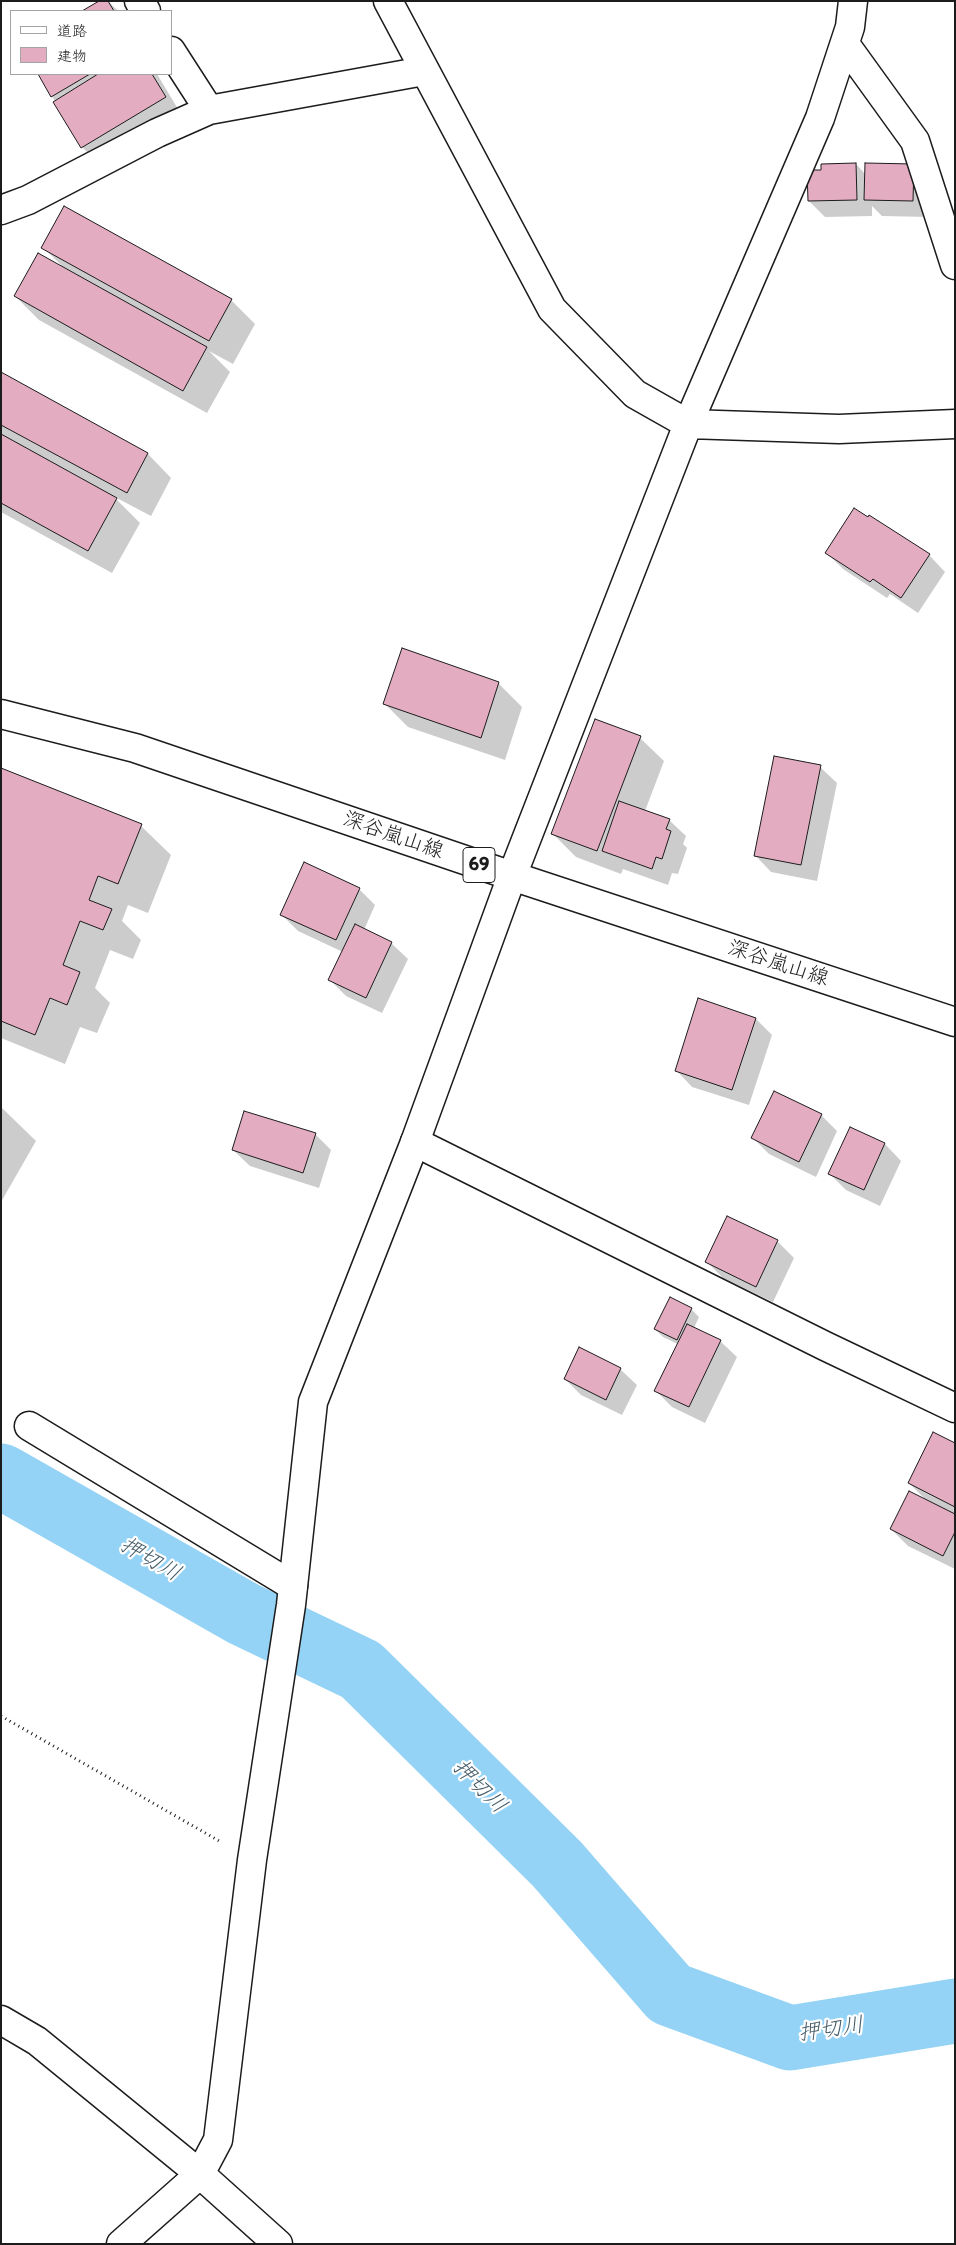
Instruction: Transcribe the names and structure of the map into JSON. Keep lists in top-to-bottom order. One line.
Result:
{"streets":{"street":["深谷嵐山線","69"]},"water":["押切川"],"legend":["道路","建物"]}
